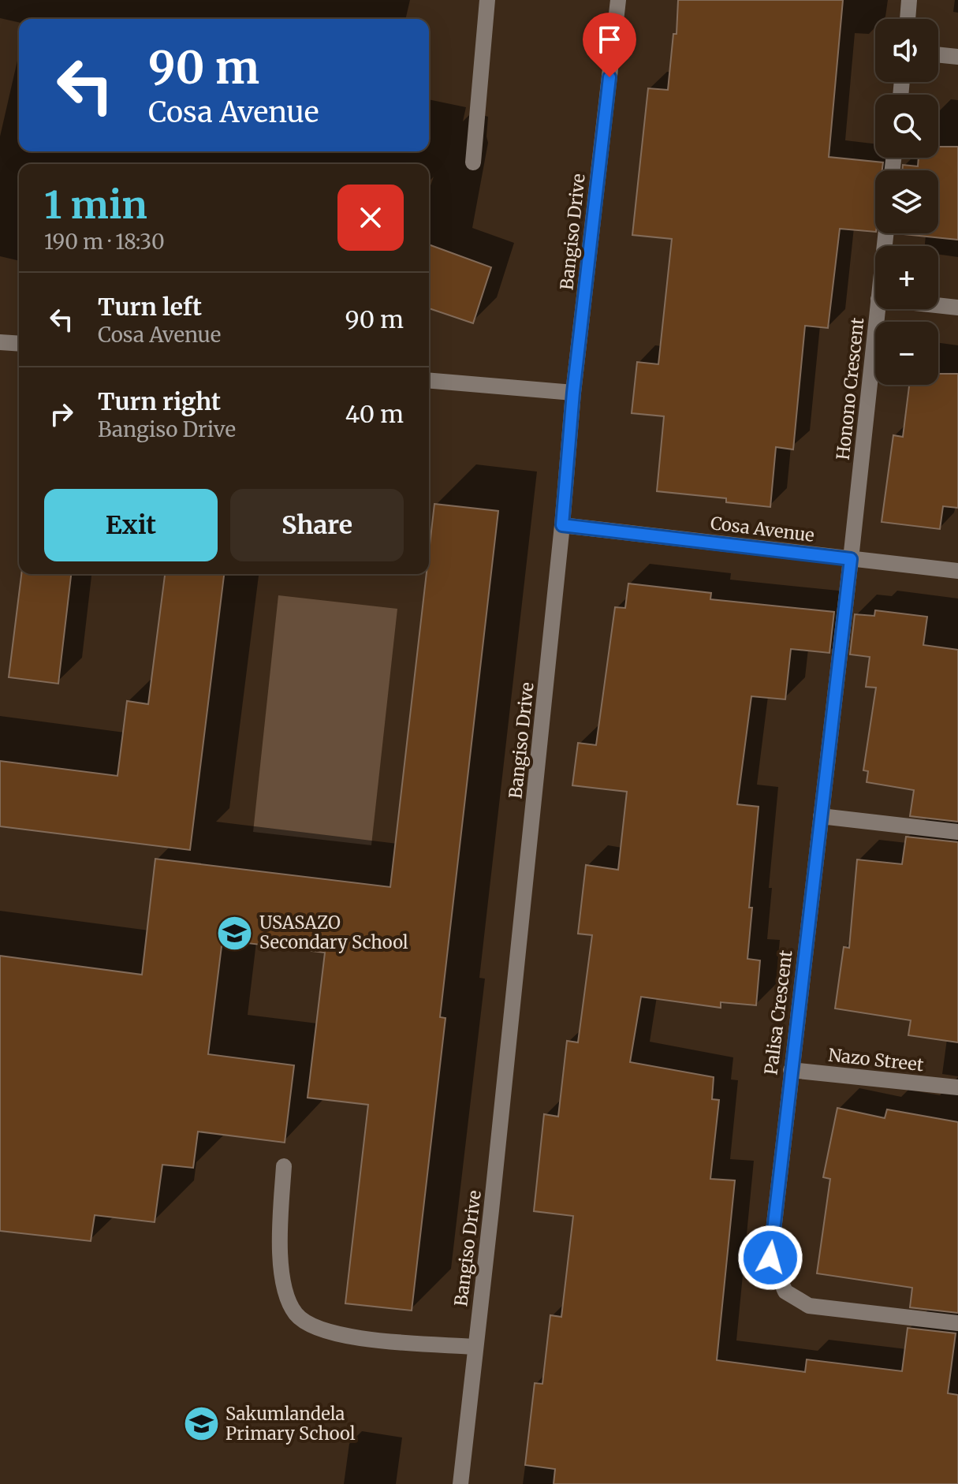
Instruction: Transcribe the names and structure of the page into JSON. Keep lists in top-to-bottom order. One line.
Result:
{"streets":{"street":["Bangiso Drive","Honono Crescent","Cosa Avenue","Palisa Crescent","Nazo Street"]},"crossings":[["Bangiso Drive","Cosa Avenue"],["Honono Crescent","Cosa Avenue"],["Honono Crescent","Palisa Crescent"],["Cosa Avenue","Palisa Crescent"],["Palisa Crescent","Nazo Street"]],"places":{"school or university":["USASAZO Secondary School","Sakumlandela Primary School"]},"page":{"map_buttons":["+","−"],"turn":["90 m","Cosa Avenue"],"heading":["1 min","190 m · 18:30"],"list":[{"name":"Turn left","note":"Cosa Avenue","value":"90 m"},{"name":"Turn right","note":"Bangiso Drive","value":"40 m"}],"buttons":["Exit","Share"]}}
